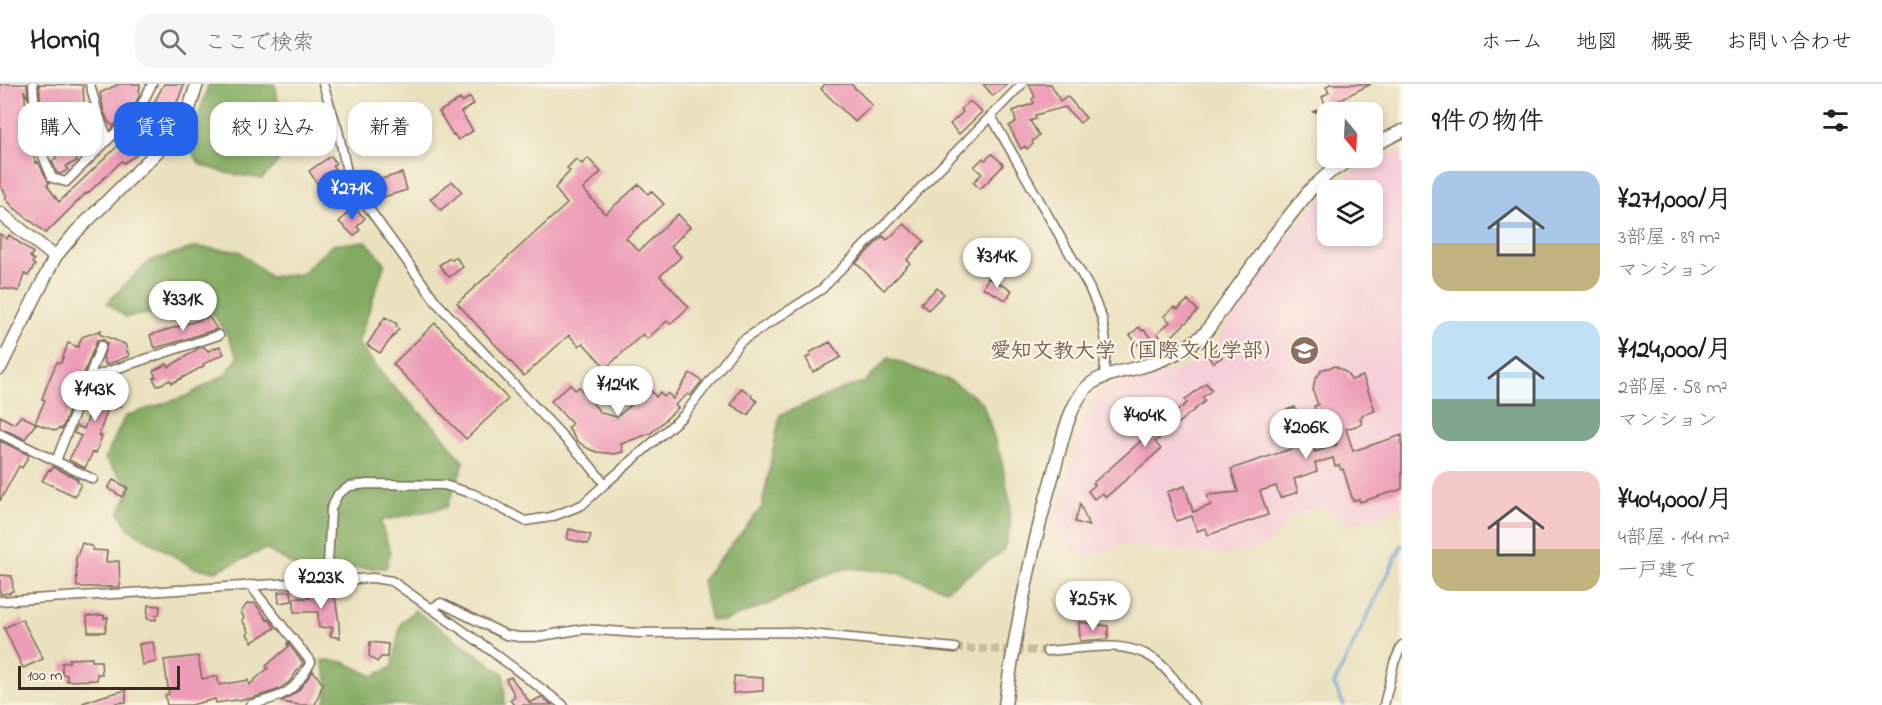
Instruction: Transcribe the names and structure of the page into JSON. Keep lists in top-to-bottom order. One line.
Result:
{"places":{"school or university":["愛知文教大学（国際文化学部）"]},"scale_bar":"100 m","north":"bottom","page":{"header":"Homiq","search":"ここで検索","nav":["ホーム","地図","概要","お問い合わせ"],"heading":"9件の物件","chip":["購入","賃貸","絞り込み","新着"],"list":[{"name":"¥271,000/月","note":"3部屋 · 89 m² · マンション"},{"name":"¥124,000/月","note":"2部屋 · 58 m² · マンション"},{"name":"¥404,000/月","note":"4部屋 · 144 m² · 一戸建て"}],"price":["¥271K","¥314K","¥331K","¥124K","¥143K","¥404K","¥206K","¥223K","¥257K"],"scale":"100 m"}}
